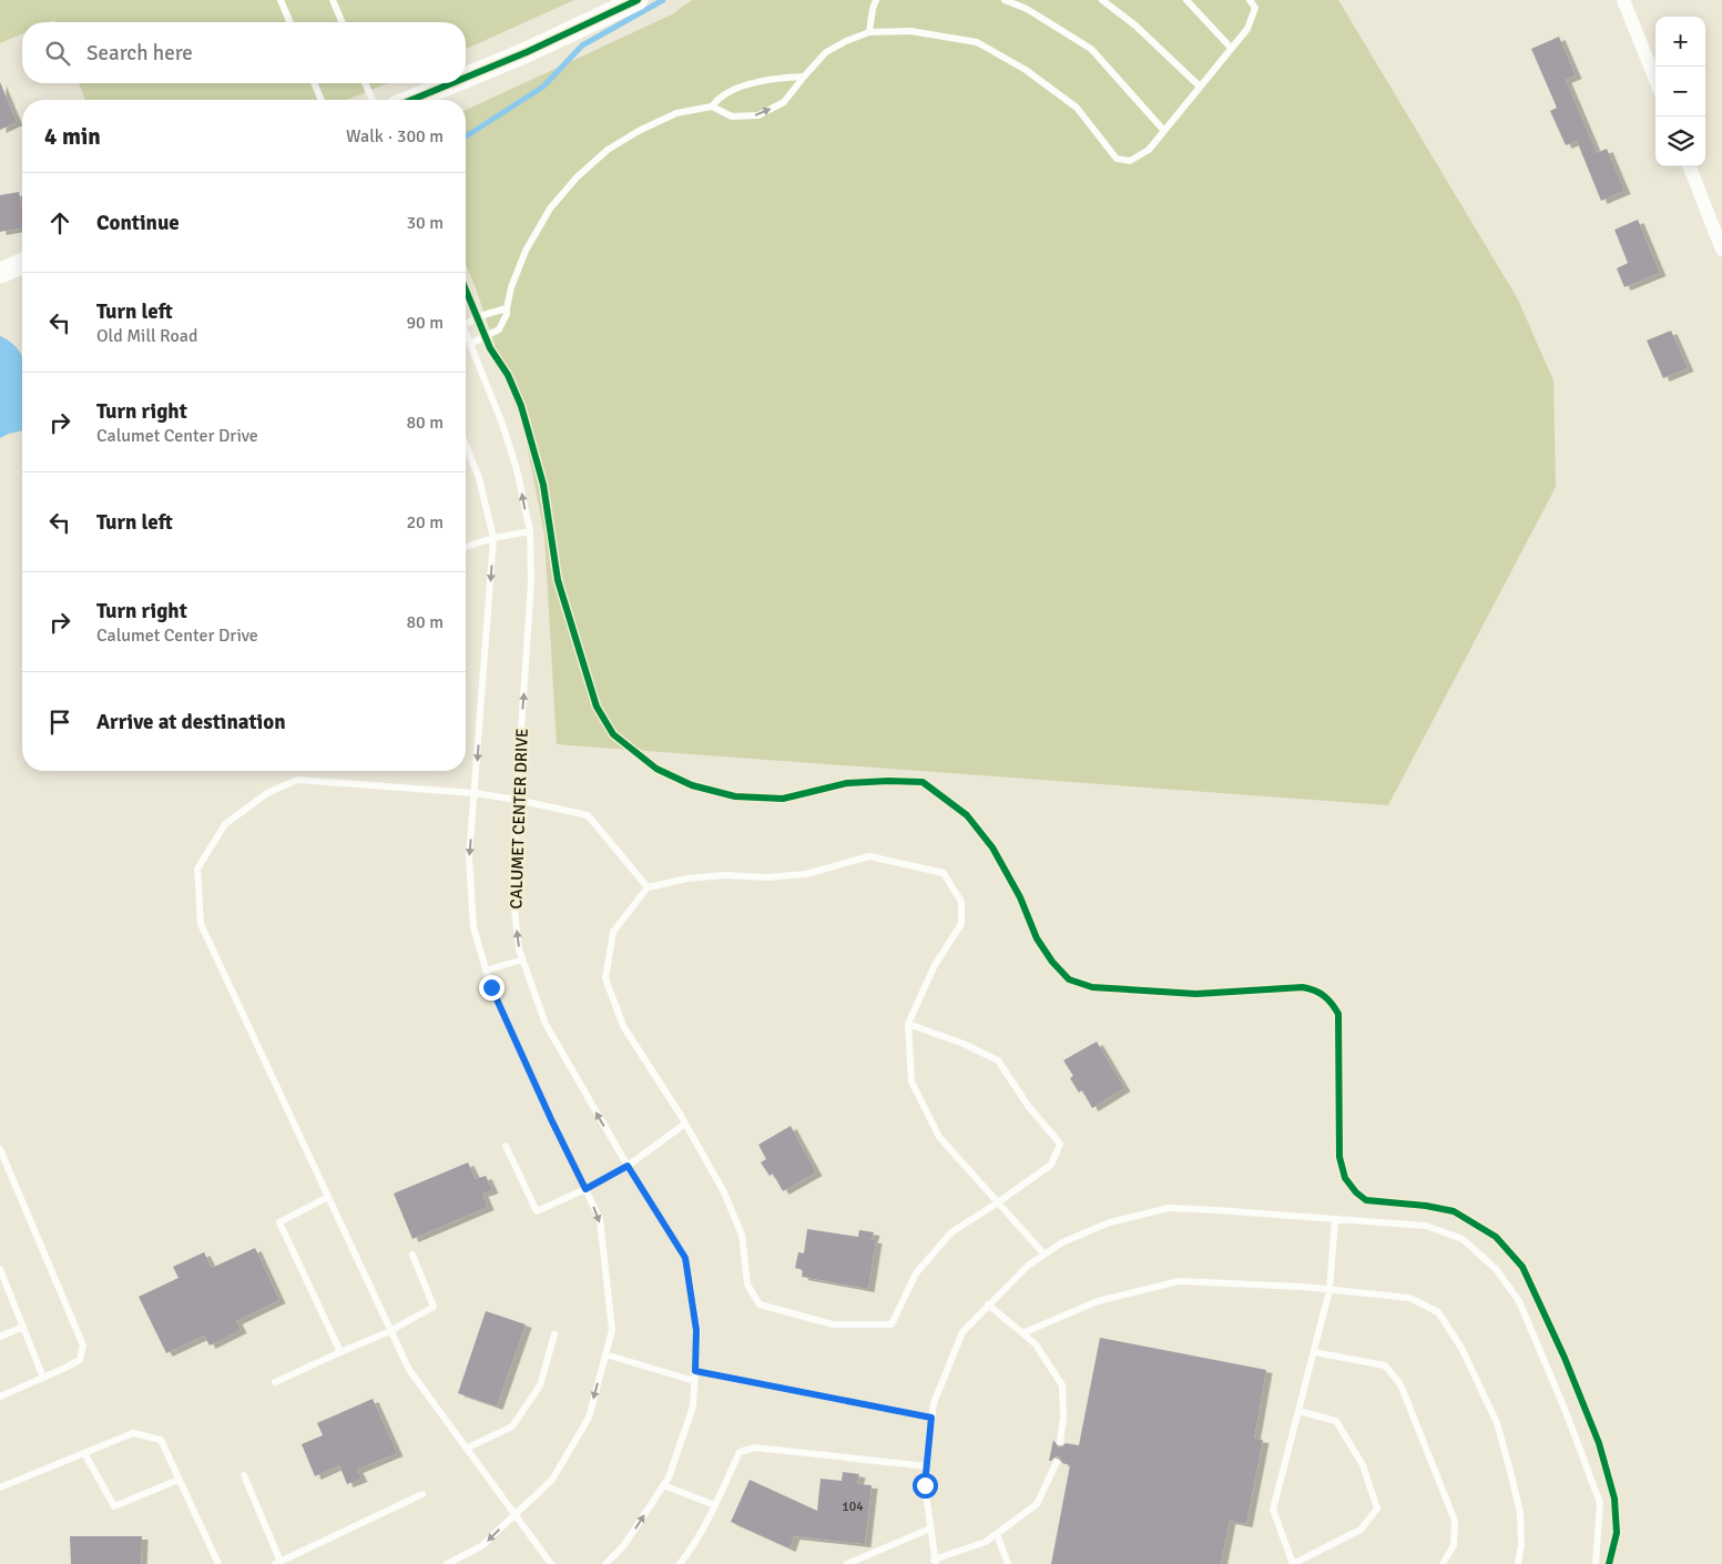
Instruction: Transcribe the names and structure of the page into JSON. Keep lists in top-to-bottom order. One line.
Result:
{"streets":{"lane":["CALUMET CENTER DRIVE"]},"house_numbers":["104"],"page":{"map_buttons":["+","−"],"search":"Search here","heading":["4 min","Walk · 300 m"],"list":[["Continue","30 m"],["Turn left","Old Mill Road","90 m"],["Turn right","Calumet Center Drive","80 m"],["Turn left","20 m"],["Turn right","Calumet Center Drive","80 m"],"Arrive at destination"]}}
